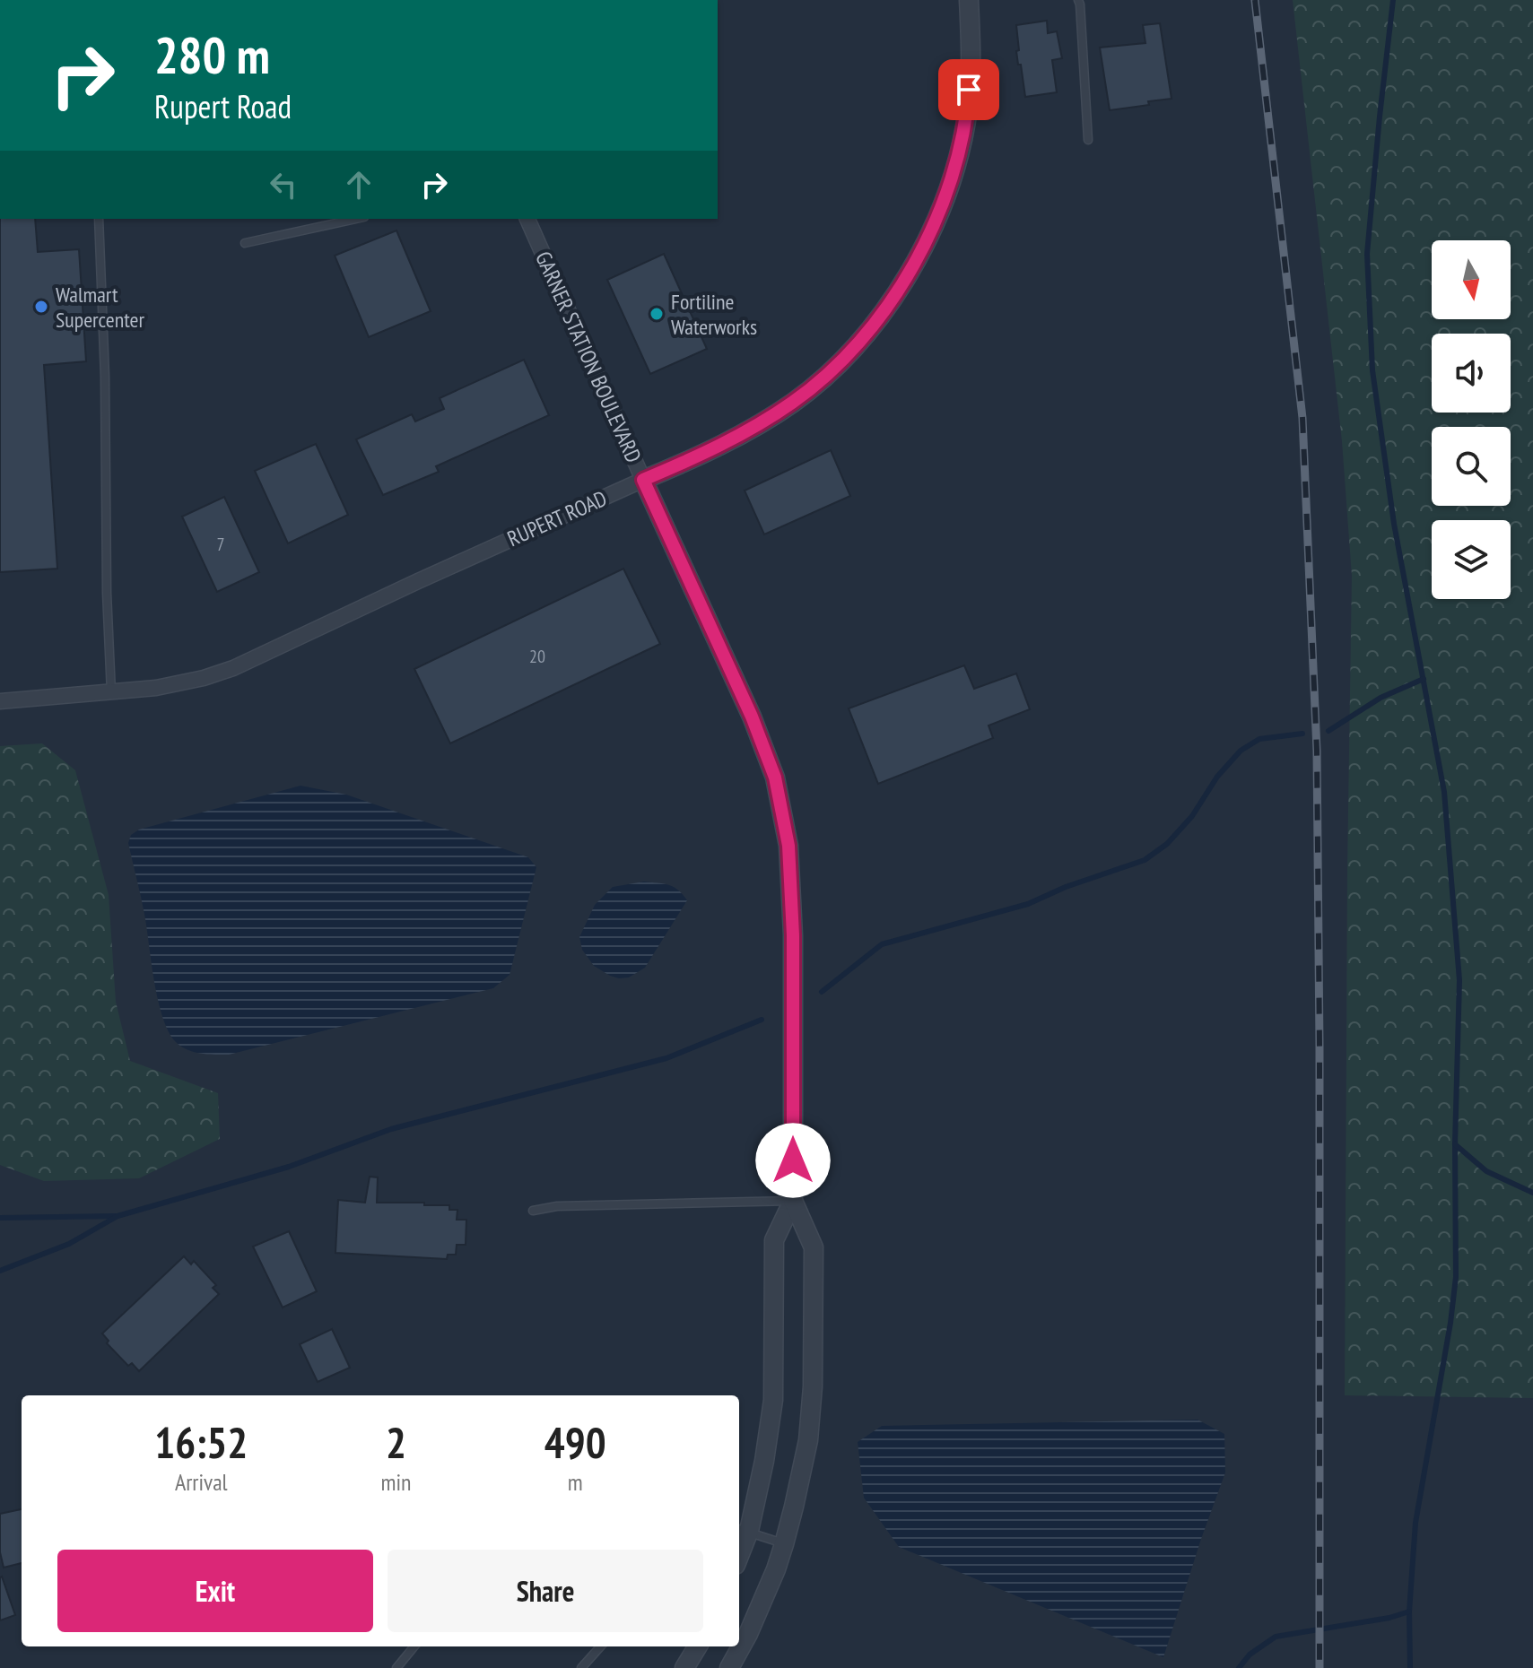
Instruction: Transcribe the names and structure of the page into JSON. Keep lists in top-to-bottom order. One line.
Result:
{"streets":{"street":["GARNER STATION BOULEVARD","RUPERT ROAD"]},"crossings":[["GARNER STATION BOULEVARD","RUPERT ROAD"]],"places":["Walmart Supercenter","Fortiline Waterworks"],"house_numbers":["7","20"],"north":"bottom","page":{"turn":["280 m","Rupert Road"],"eta":["16:52","Arrival","2","min","490","m"],"buttons":["Exit","Share"]}}
